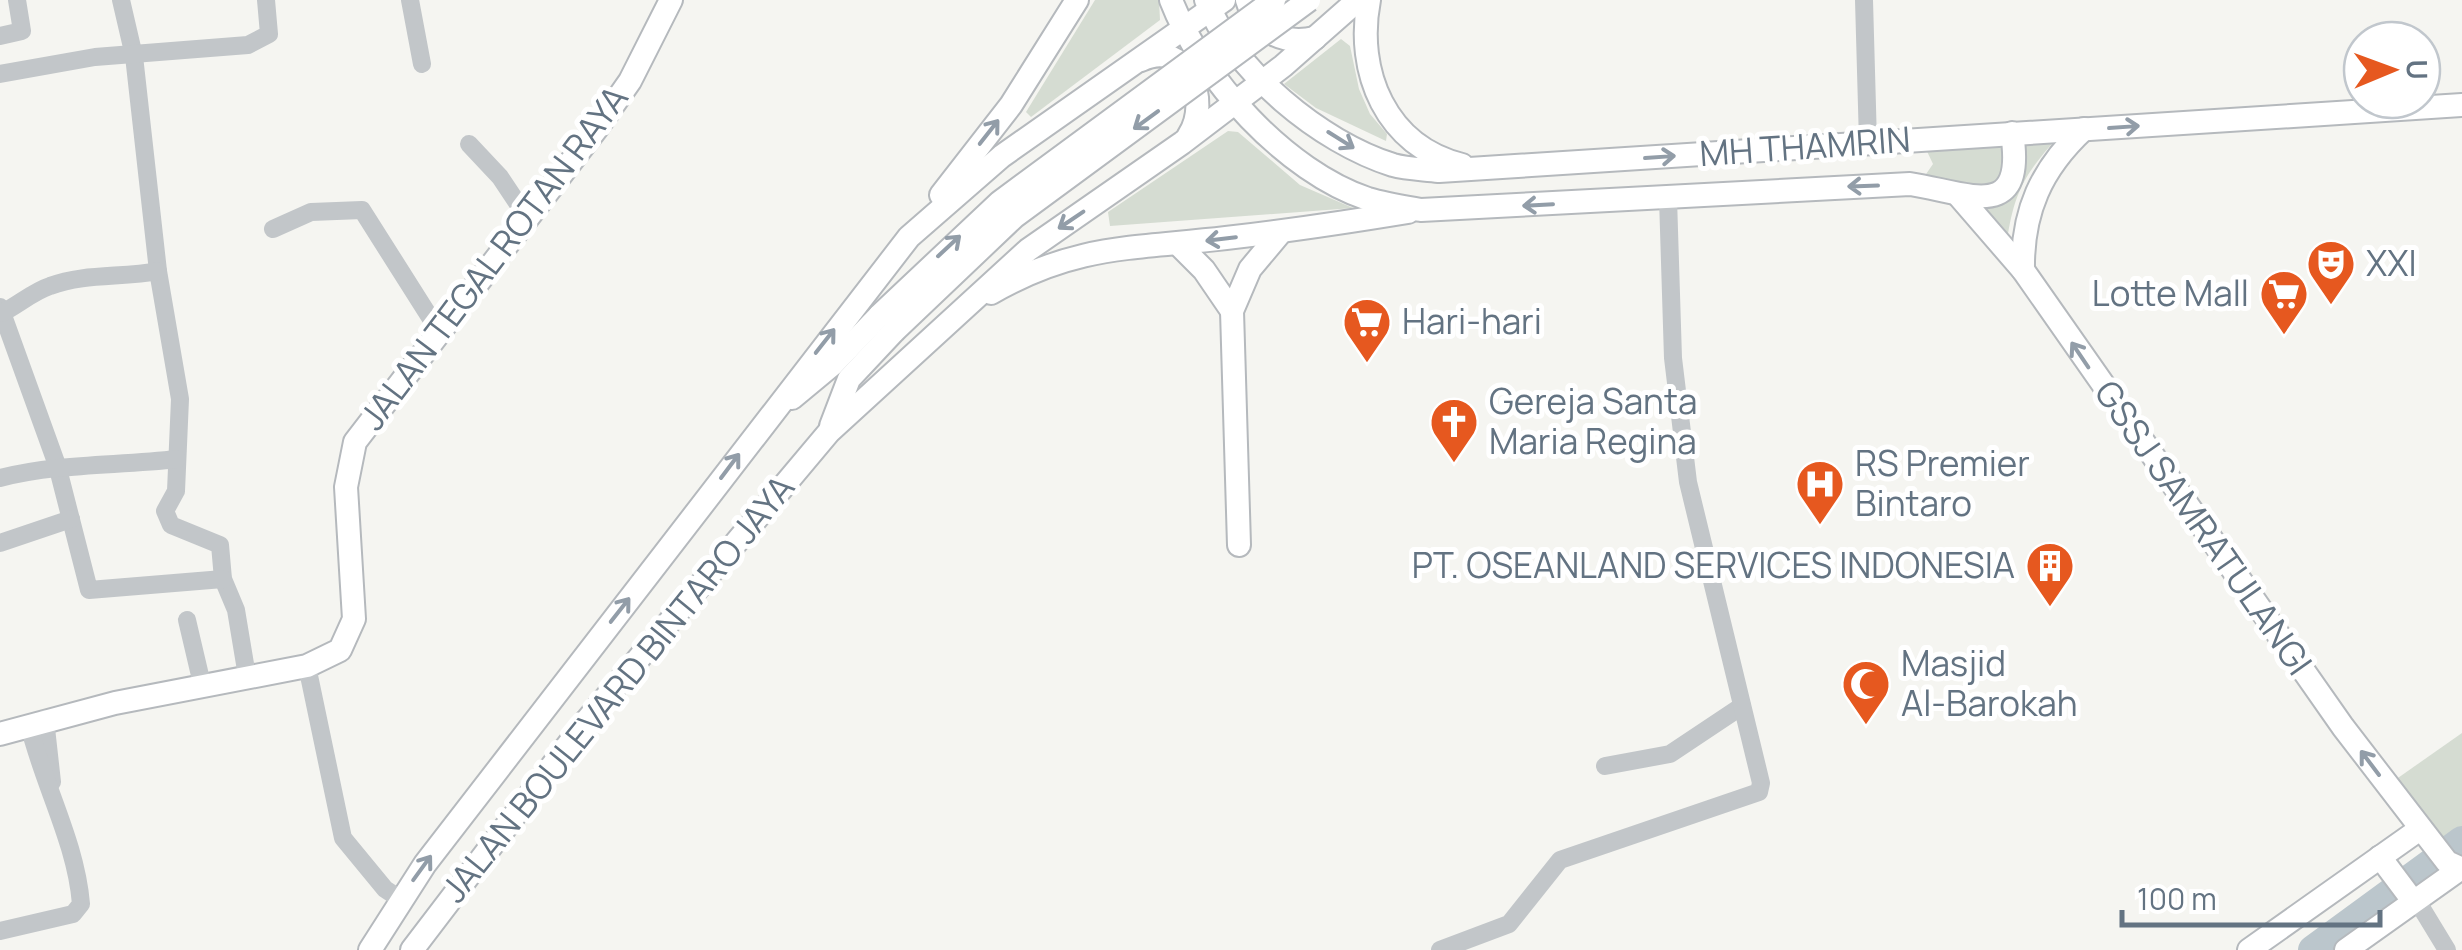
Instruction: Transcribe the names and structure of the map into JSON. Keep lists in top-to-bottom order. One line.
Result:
{"streets":{"main road":["MH THAMRIN","JALAN TEGAL ROTAN RAYA","GSSJ SAMRATULANGI","JALAN BOULEVARD BINTARO JAYA"]},"crossings":[["MH THAMRIN","GSSJ SAMRATULANGI"],["MH THAMRIN","JALAN BOULEVARD BINTARO JAYA"]],"one_way":["GSSJ SAMRATULANGI"],"places":{"theatre":["XXI"],"supermarket":["Lotte Mall","Hari-hari"],"church":["Gereja Santa Maria Regina"],"hospital":["RS Premier Bintaro"],"building":["PT. OSEANLAND SERVICES INDONESIA"],"mosque":["Masjid Al-Barokah"]},"scale_bar":"100 m","north":"right"}
